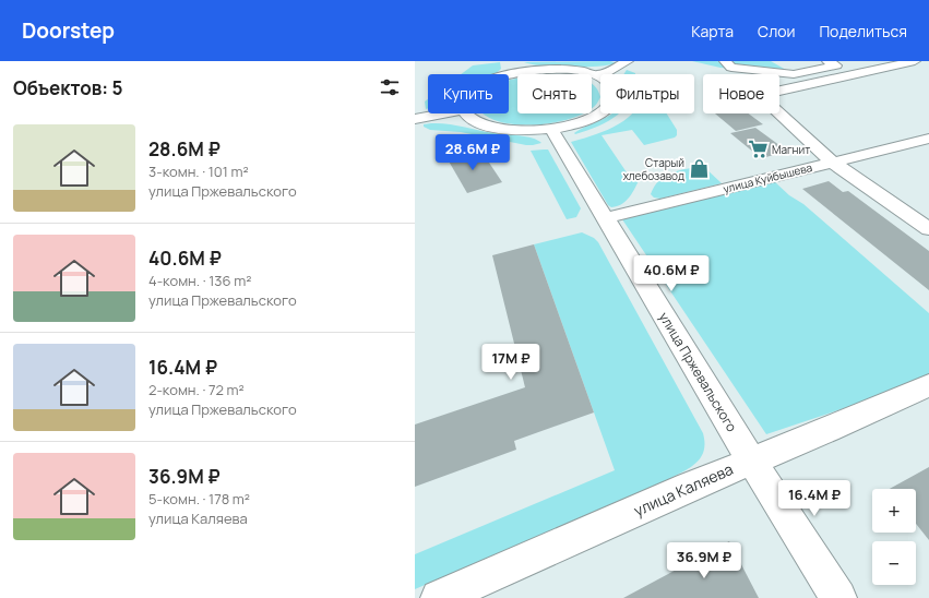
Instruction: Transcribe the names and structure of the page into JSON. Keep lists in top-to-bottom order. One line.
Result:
{"streets":{"street":["улица Куйбышева","улица Пржевальского","улица Каляева"]},"crossings":[["улица Куйбышева","улица Пржевальского"],["улица Пржевальского","улица Каляева"]],"places":{"supermarket":["Магнит"],"shop":["Старый хлебозавод"]},"page":{"header":"Doorstep","nav":["Карта","Слои","Поделиться"],"heading":"Объектов: 5","chip":["Купить","Снять","Фильтры","Новое"],"list":[{"name":"28.6M ₽","note":"3-комн. · 101 m² · улица Пржевальского"},{"name":"40.6M ₽","note":"4-комн. · 136 m² · улица Пржевальского"},{"name":"16.4M ₽","note":"2-комн. · 72 m² · улица Пржевальского"},{"name":"36.9M ₽","note":"5-комн. · 178 m² · улица Каляева"}],"price":["28.6M ₽","40.6M ₽","17M ₽","16.4M ₽","36.9M ₽"],"map_buttons":["+","−"]}}
